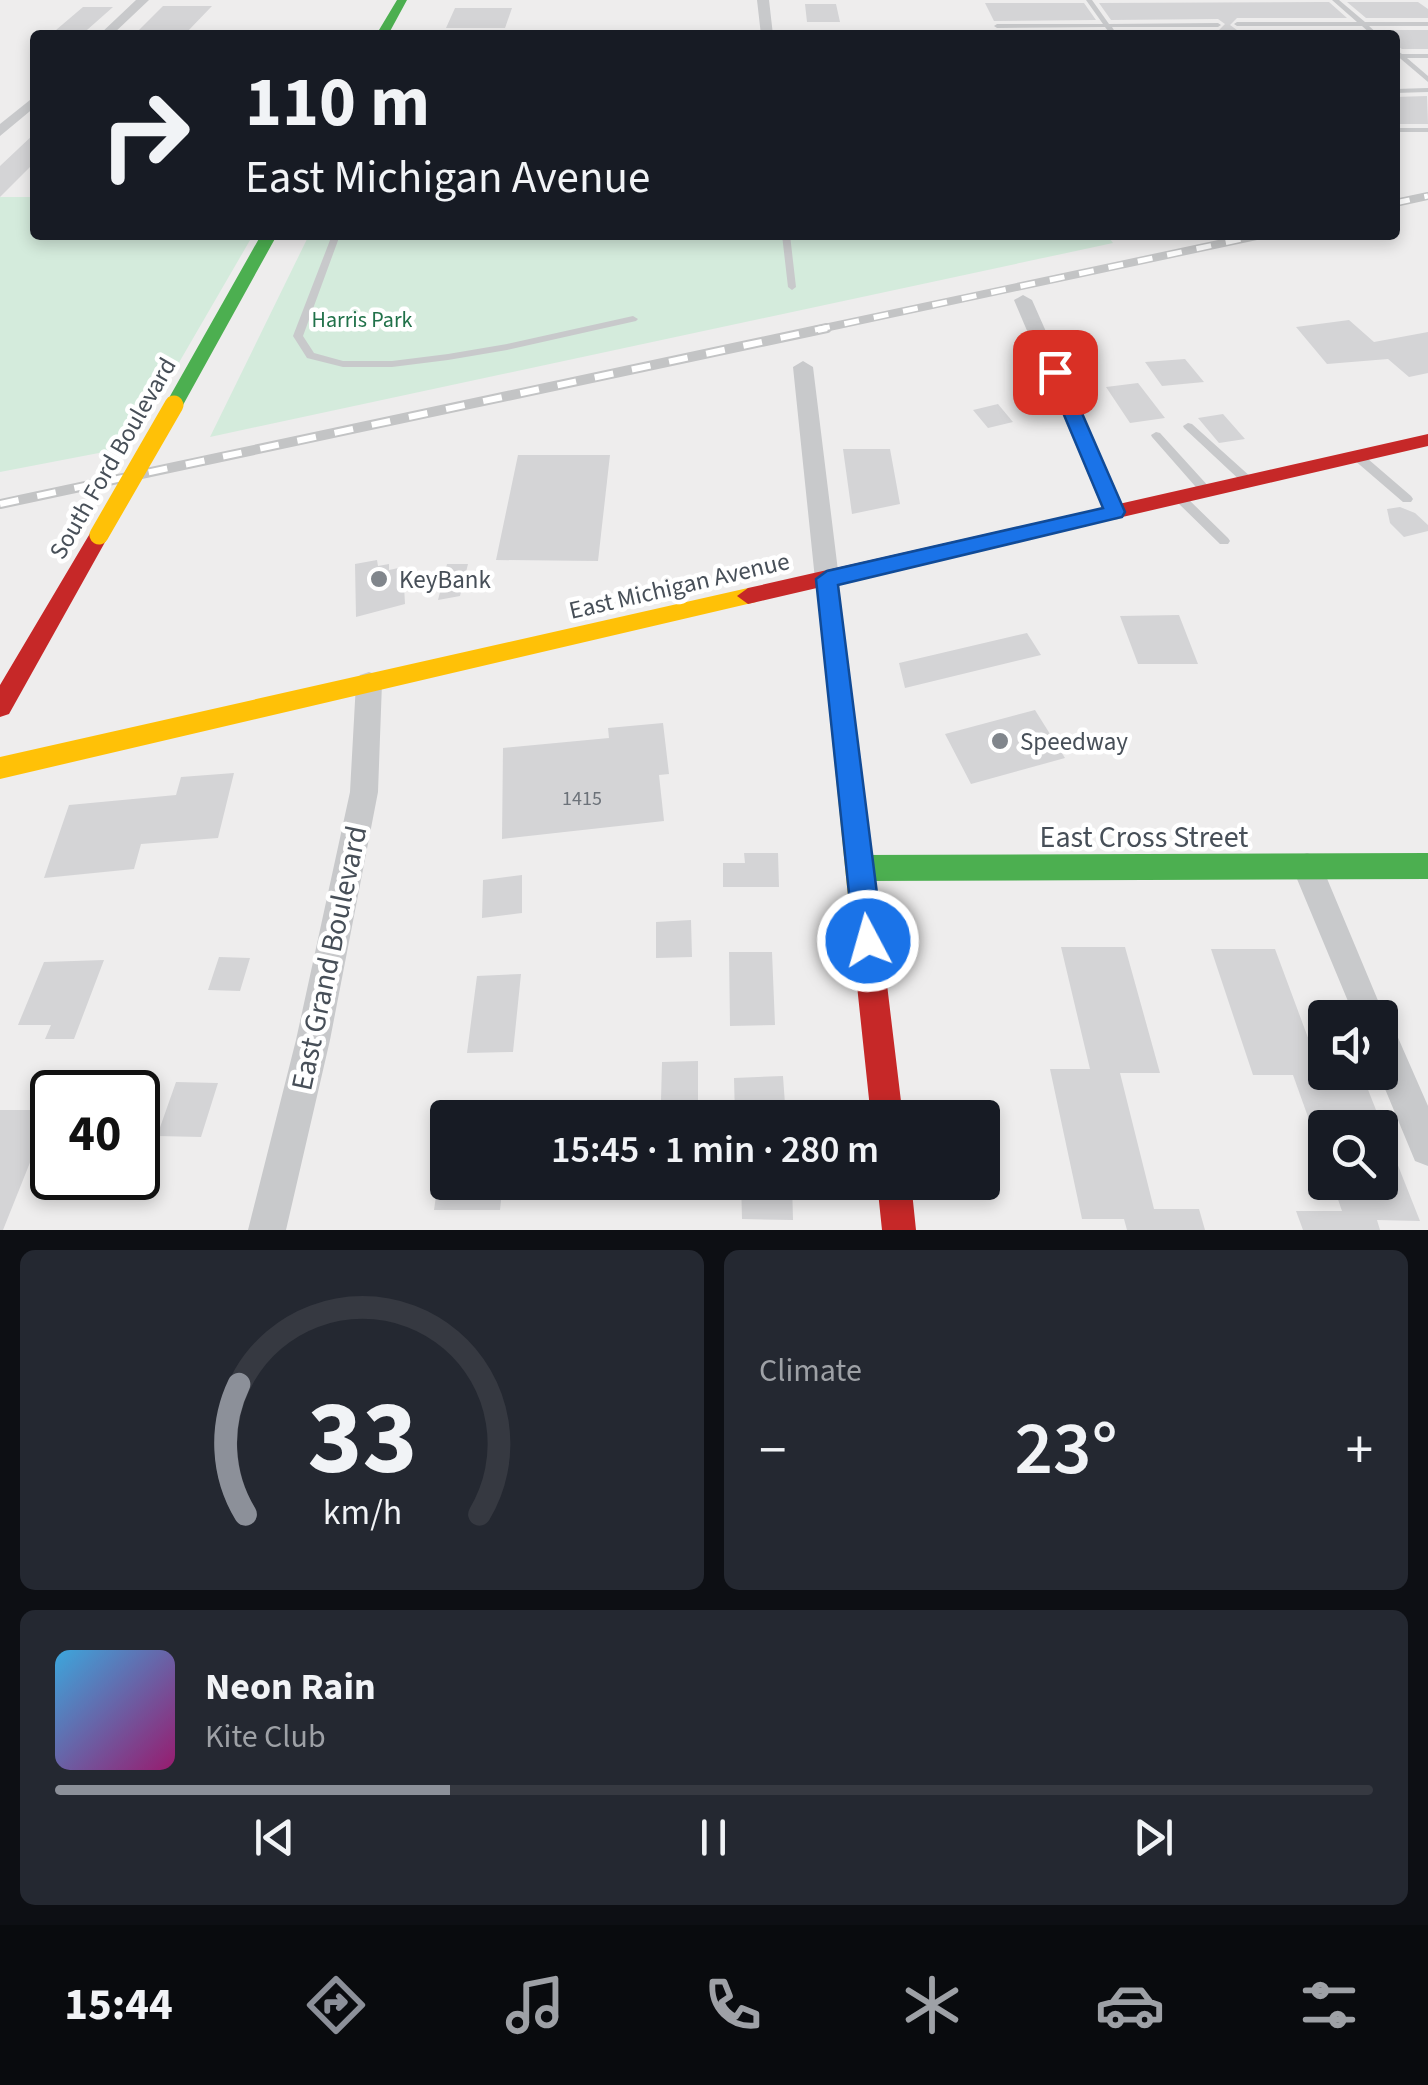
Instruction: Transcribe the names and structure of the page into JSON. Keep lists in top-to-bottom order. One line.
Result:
{"streets":{"main road":["South Ford Boulevard","East Michigan Avenue","East Cross Street"],"street":["East Grand Boulevard"]},"crossings":[["East Michigan Avenue","East Grand Boulevard"]],"parks":["Harris Park"],"places":["KeyBank","Speedway"],"house_numbers":["1415"],"page":{"turn":["110 m","East Michigan Avenue"],"limit":"40","trip":"15:45 · 1 min · 280 m","tile":"Climate","heat":["−","23°","+"],"song":["Neon Rain","Kite Club"],"tabs":"15:44","gauge":["33","km/h"]}}
